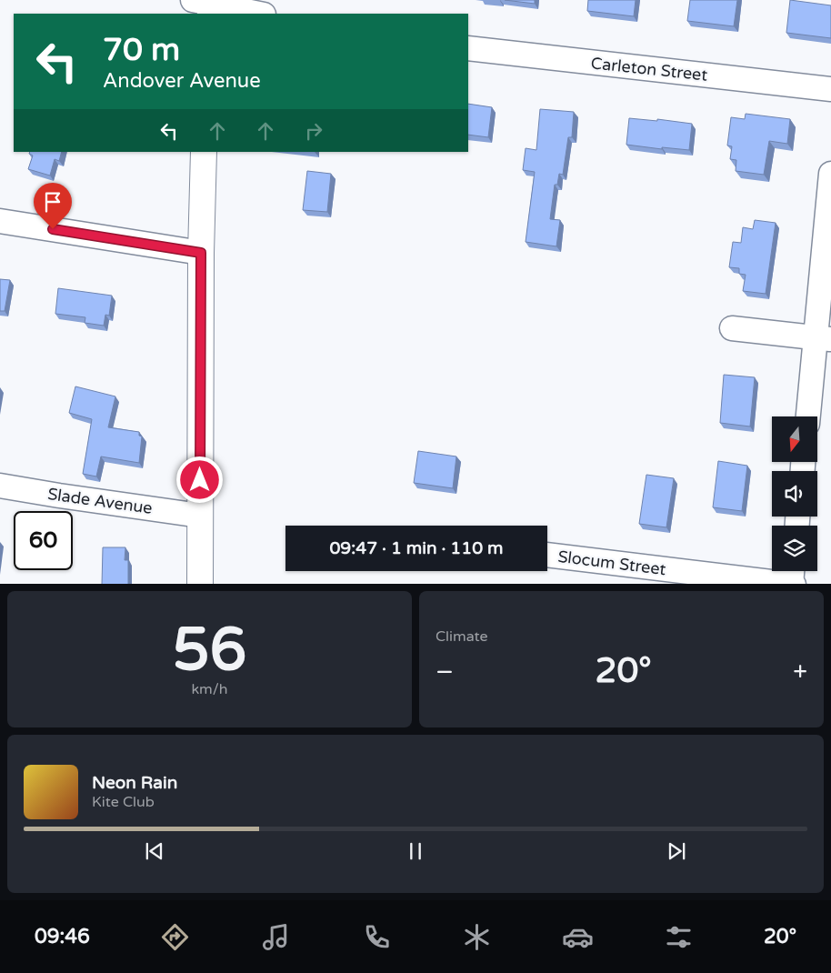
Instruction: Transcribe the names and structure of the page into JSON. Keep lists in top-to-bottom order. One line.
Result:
{"streets":{"street":["Carleton Street","Slade Avenue","Slocum Street"]},"north":"bottom","page":{"turn":["70 m","Andover Avenue"],"limit":"60","trip":"09:47 · 1 min · 110 m","tile":[["56","km/h"],"Climate"],"heat":["−","20°","+"],"song":["Neon Rain","Kite Club"],"tabs":["09:46","20°"]}}
